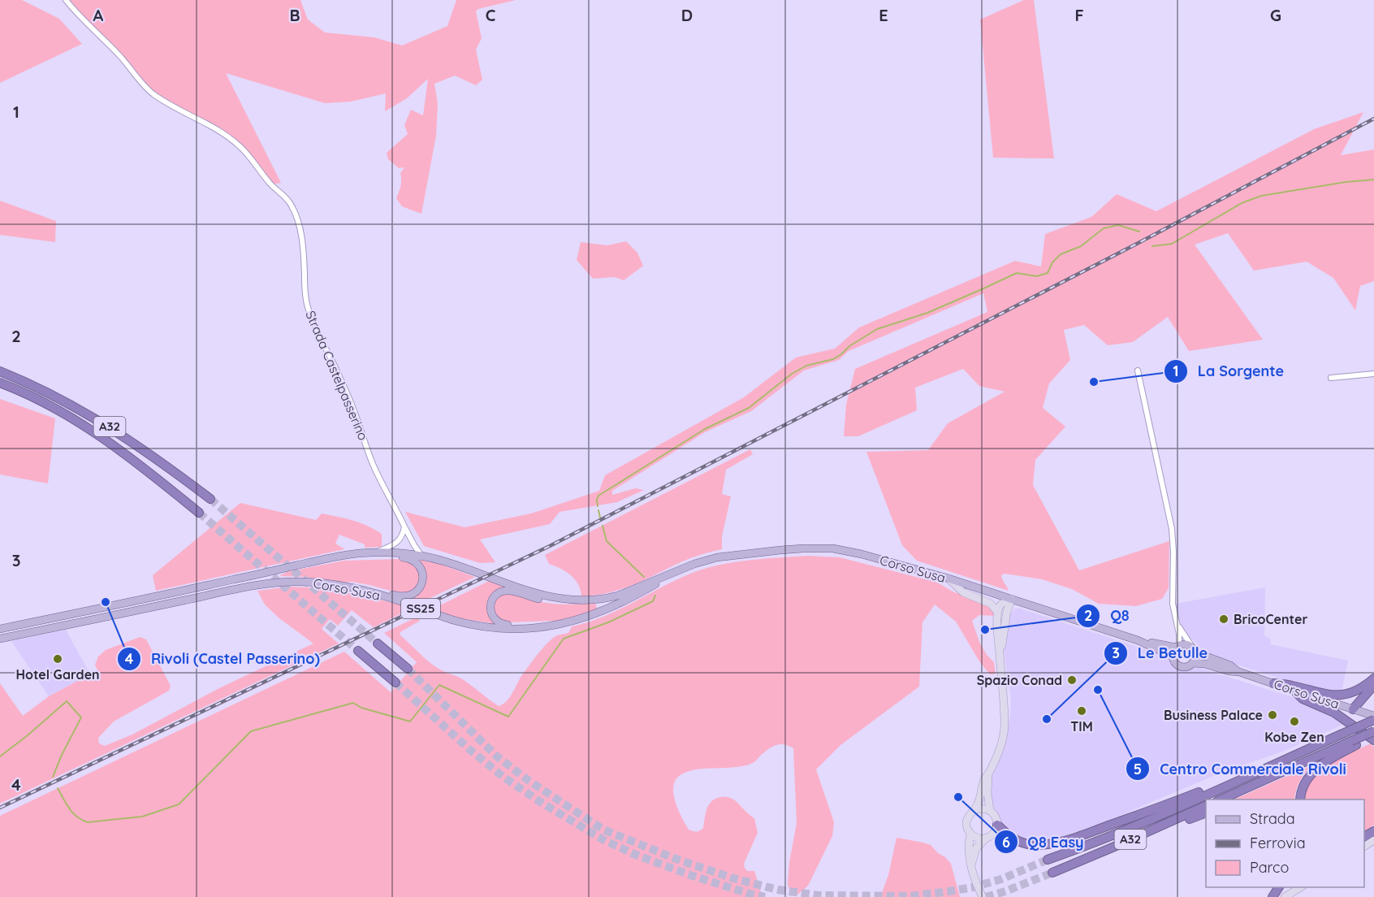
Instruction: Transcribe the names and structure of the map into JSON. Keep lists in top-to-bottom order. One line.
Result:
{"streets":{"highway":["A32"],"main road":["Corso Susa","SS25"],"street":["Strada Castelpasserino"]},"crossings":[["Strada Castelpasserino","Corso Susa"],["Corso Susa","SS25"]],"places":["La Sorgente","Rivoli (Castel Passerino)","BricoCenter","Q8","Hotel Garden","Spazio Conad","Centro Commerciale Rivoli","TIM","Business Palace","Le Betulle","Kobe Zen","Q8 Easy"],"legend":["Strada","Ferrovia","Parco"],"grid":{"columns":["A","B","C","D","E","F","G"],"rows":["1","2","3","4"]}}
